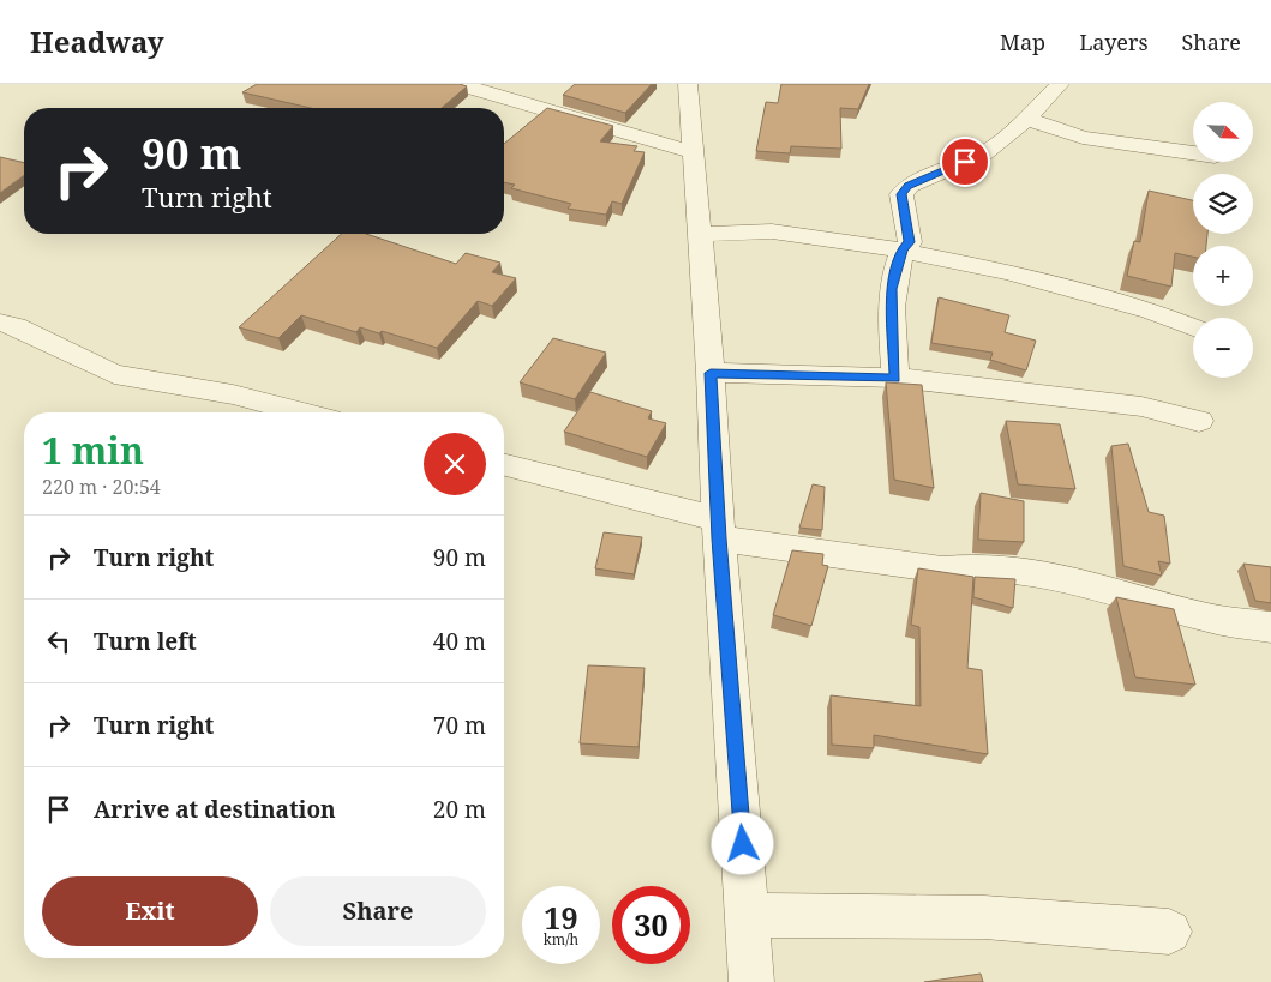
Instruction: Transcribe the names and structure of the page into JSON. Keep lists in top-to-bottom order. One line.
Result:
{"north":"bottom right","page":{"header":"Headway","nav":["Map","Layers","Share"],"map_buttons":["+","−"],"turn":["90 m","Turn right"],"heading":["1 min","220 m · 20:54"],"list":[{"name":"Turn right","value":"90 m"},{"name":"Turn left","value":"40 m"},{"name":"Turn right","value":"70 m"},{"name":"Arrive at destination","value":"20 m"}],"buttons":["Exit","Share"],"speed":"19 km/h","limit":"30"}}
